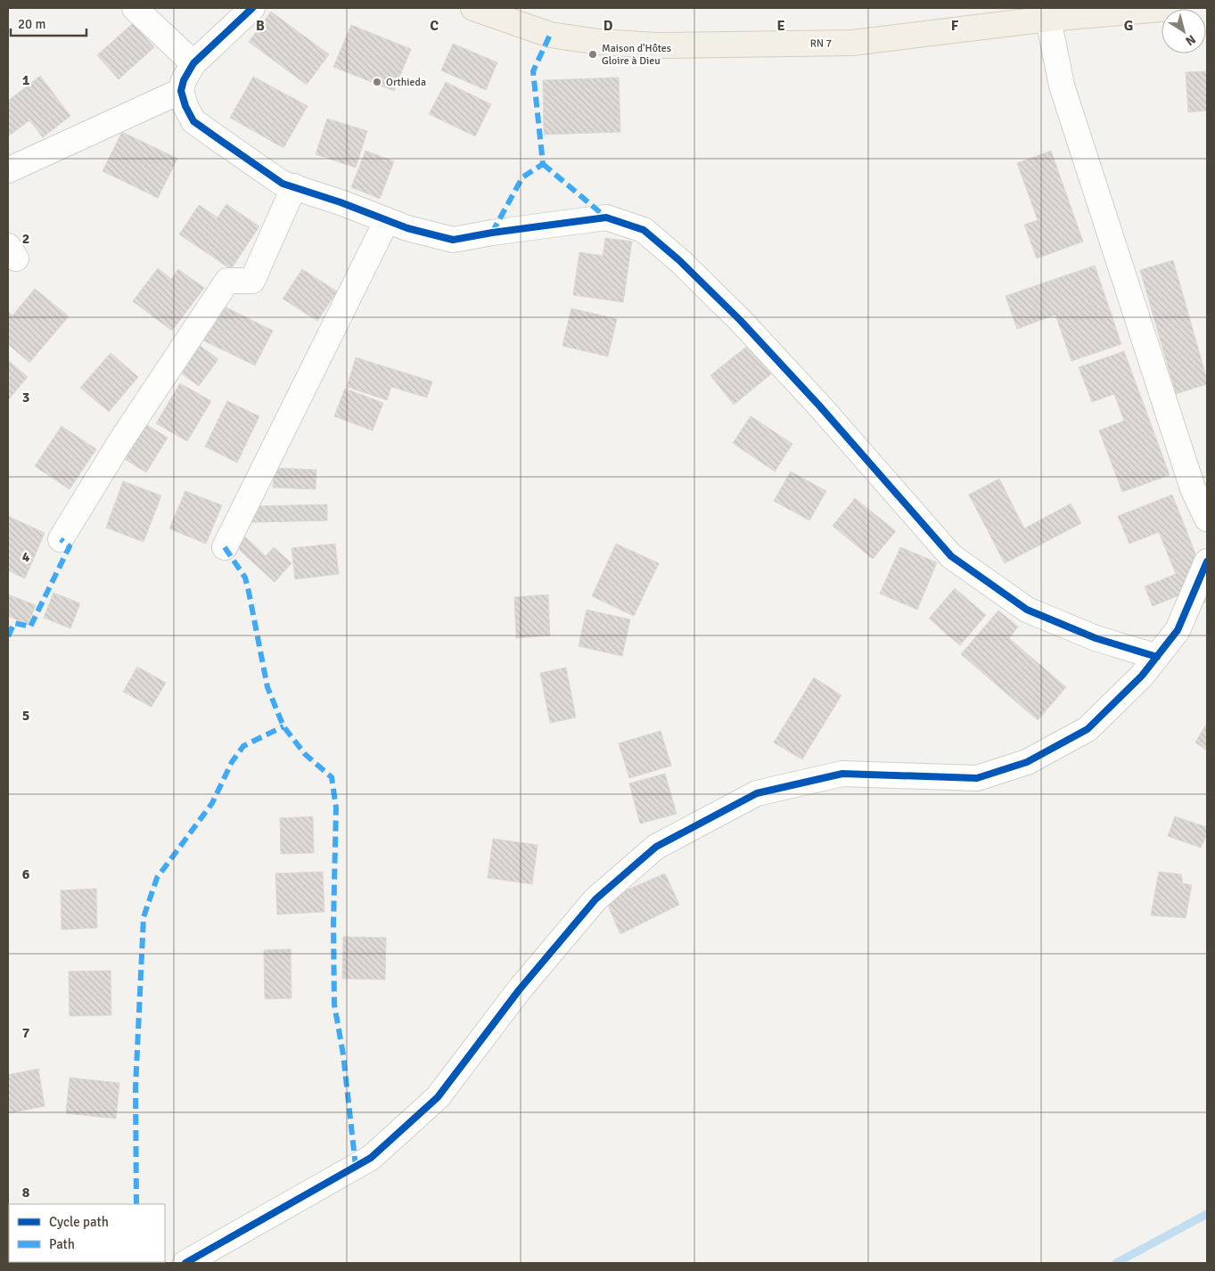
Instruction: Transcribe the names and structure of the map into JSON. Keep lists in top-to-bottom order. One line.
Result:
{"streets":{"main road":["RN 7"]},"places":["Maison d'Hôtes Gloire à Dieu","Orthieda"],"legend":["Cycle path","Path"],"scale_bar":"20 m","north":"bottom right","grid":{"columns":["B","C","D","E","F","G"],"rows":["1","2","3","4","5","6","7","8"]}}
